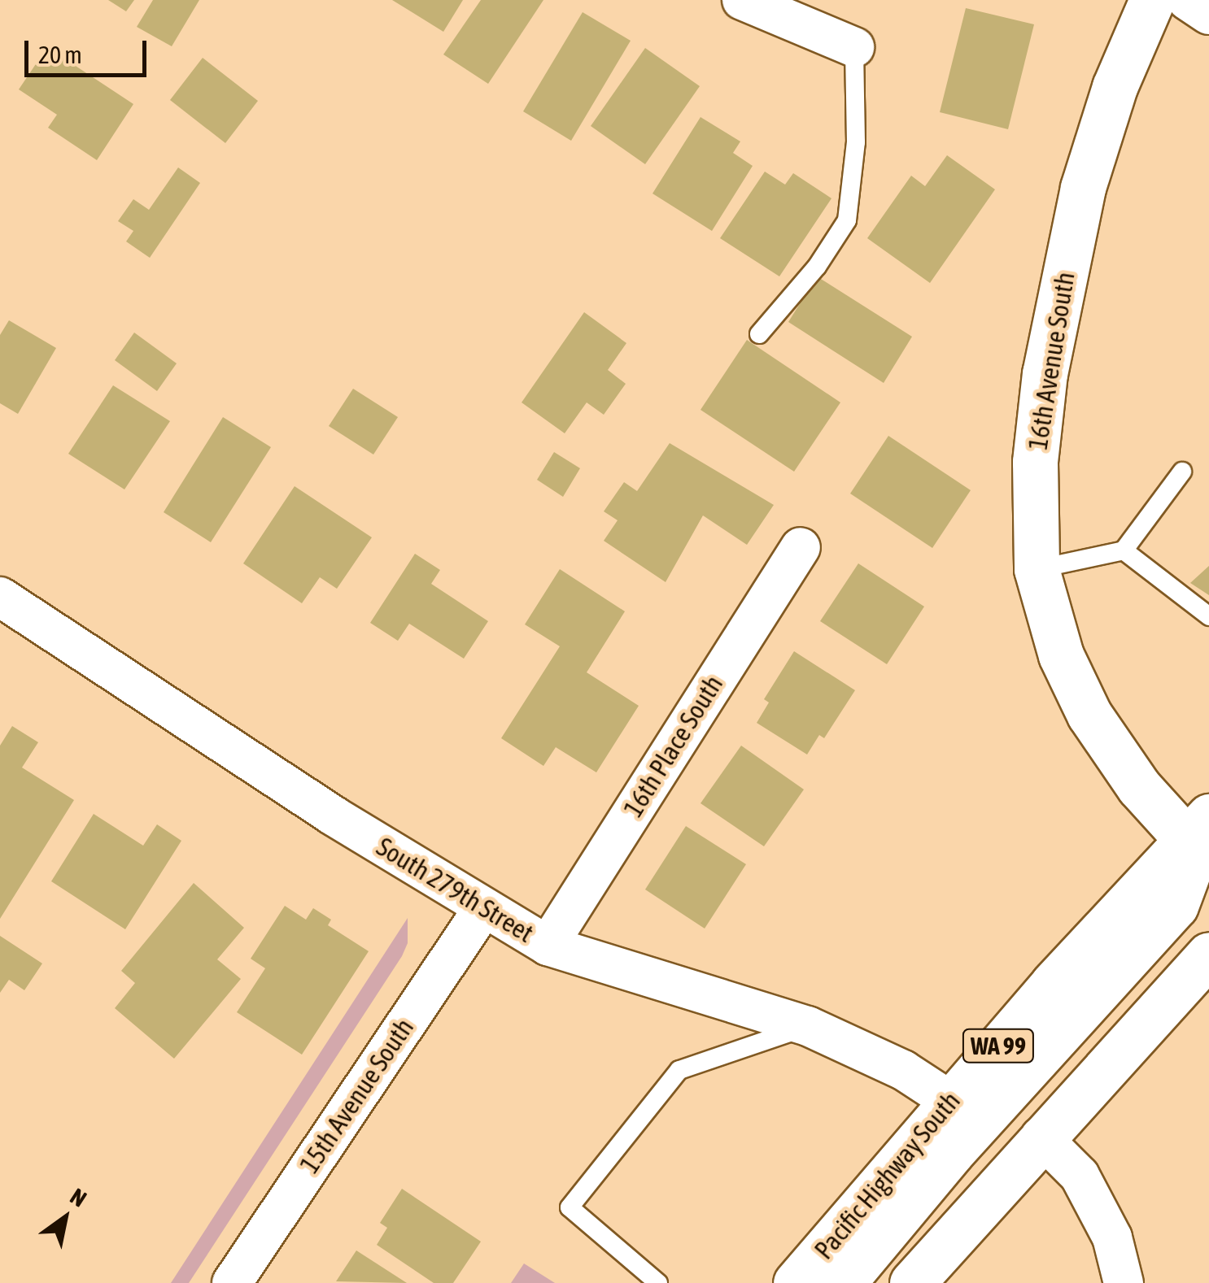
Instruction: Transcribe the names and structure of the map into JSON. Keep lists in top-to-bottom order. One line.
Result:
{"streets":{"main road":["16th Avenue South","WA 99","Pacific Highway South"],"street":["16th Place South","South 279th Street","15th Avenue South"]},"crossings":[["16th Avenue South","Pacific Highway South"],["16th Place South","South 279th Street"],["South 279th Street","15th Avenue South"],["South 279th Street","Pacific Highway South"]],"scale_bar":"20 m","north":"top right"}
